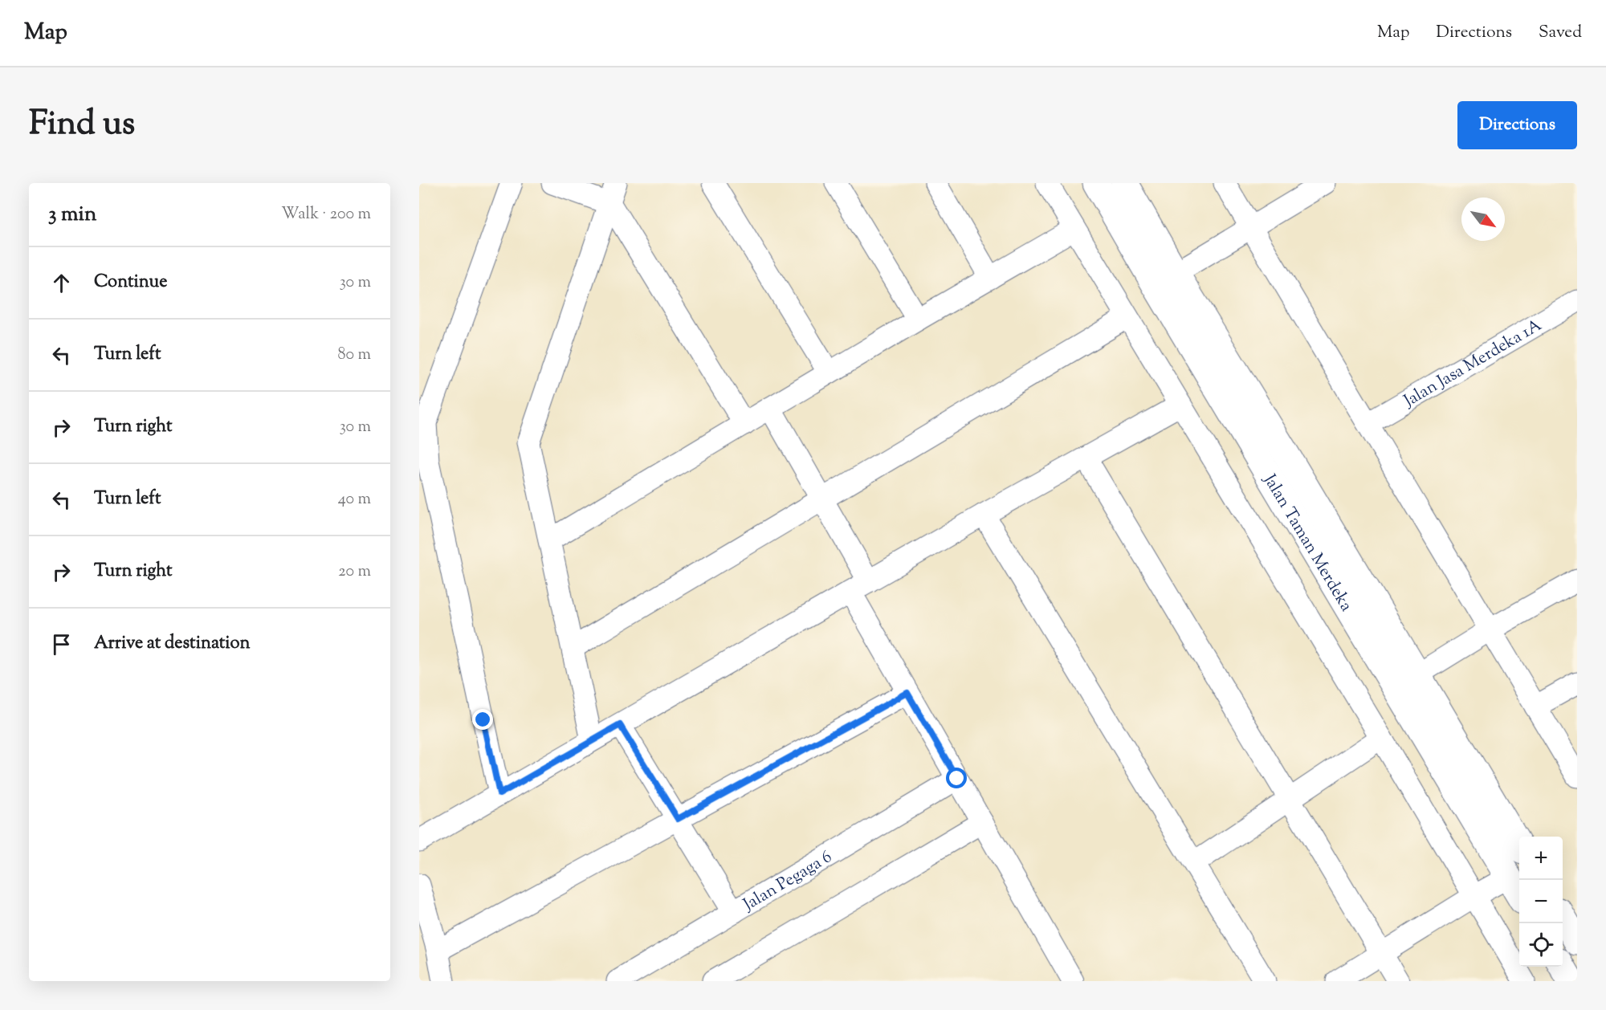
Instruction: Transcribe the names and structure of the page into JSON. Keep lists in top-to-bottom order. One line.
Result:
{"streets":{"main road":["Jalan Taman Merdeka"],"street":["Jalan Jasa Merdeka 1A","Jalan Pegaga 6"]},"north":"bottom right","page":{"header":"Map","nav":["Map","Directions","Saved"],"title":"Find us","buttons":"Directions","heading":["3 min","Walk · 200 m"],"list":[["Continue","30 m"],["Turn left","80 m"],["Turn right","30 m"],["Turn left","40 m"],["Turn right","20 m"],"Arrive at destination"],"map_buttons":["+","−"]}}
